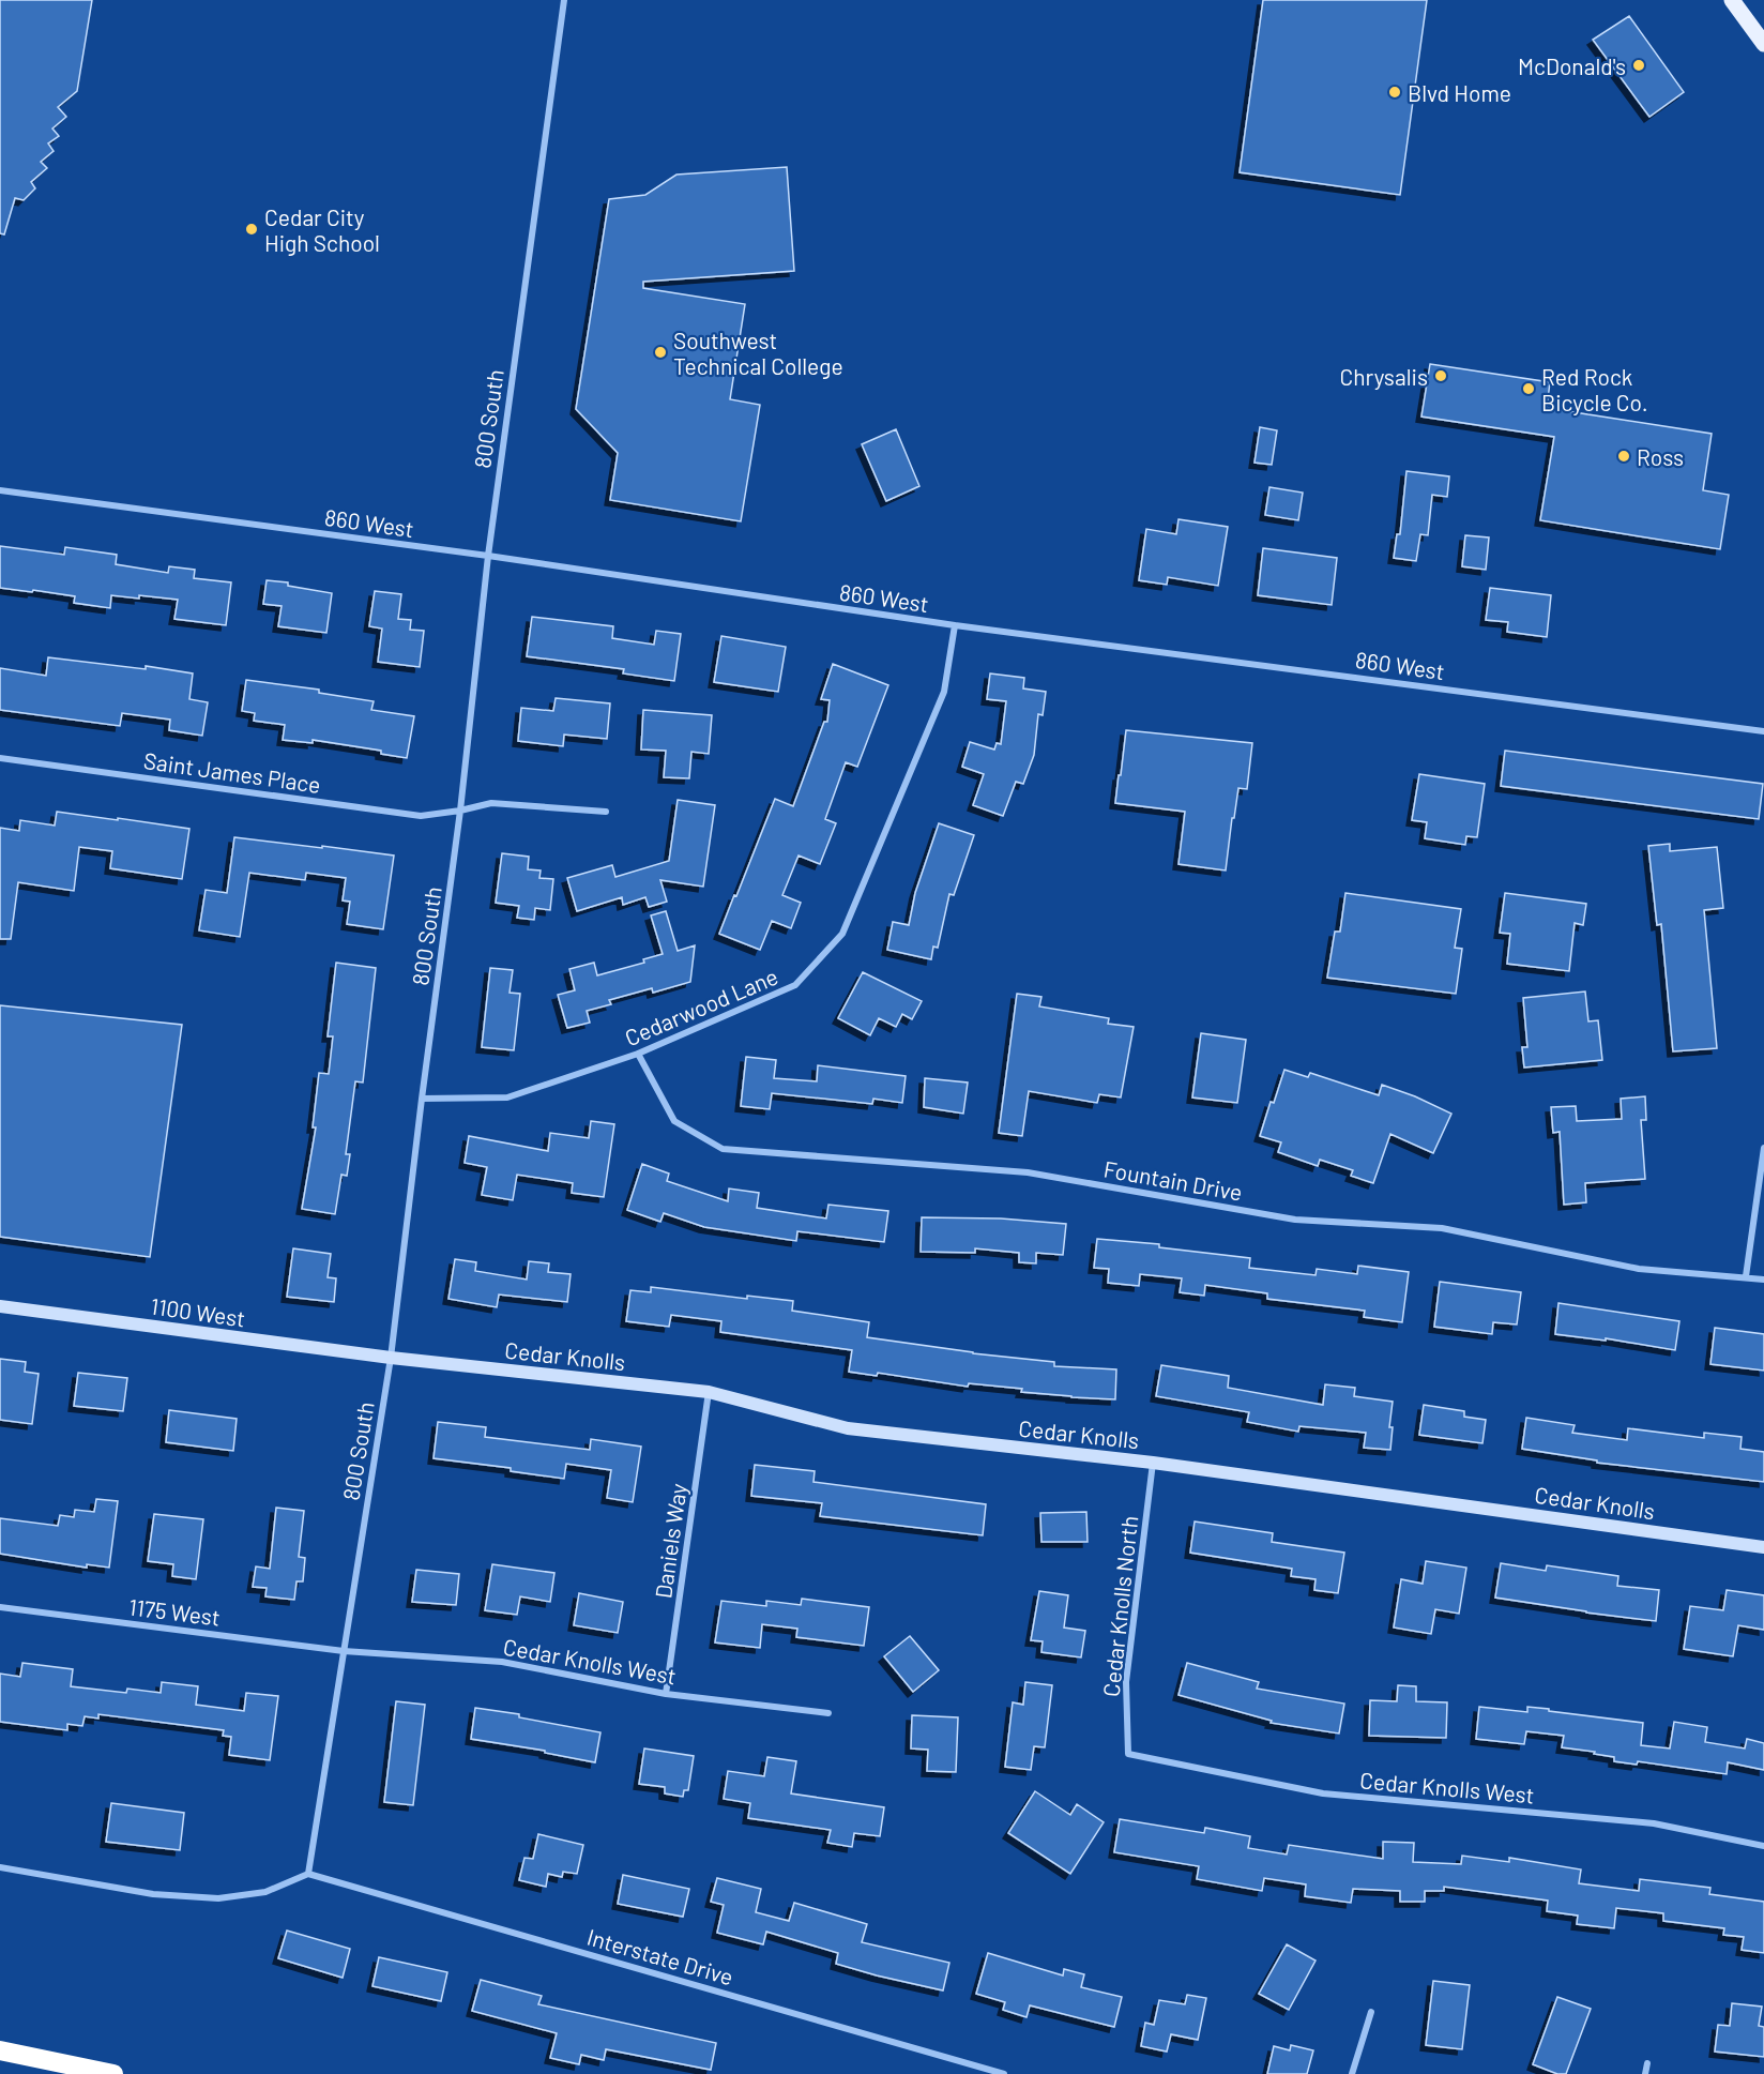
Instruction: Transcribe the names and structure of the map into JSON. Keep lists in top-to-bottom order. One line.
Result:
{"streets":{"street":["800 South","860 West","Saint James Place","Cedarwood Lane","Fountain Drive","1100 West","Cedar Knolls","Daniels Way","Cedar Knolls North","1175 West","Cedar Knolls West","Interstate Drive"]},"crossings":[["800 South","860 West"],["800 South","Saint James Place"],["800 South","Cedarwood Lane"],["800 South","1100 West"],["800 South","Cedar Knolls"],["800 South","1175 West"],["800 South","Cedar Knolls West"],["800 South","Interstate Drive"],["860 West","Cedarwood Lane"],["Cedarwood Lane","Fountain Drive"],["1100 West","Cedar Knolls"],["Cedar Knolls","Daniels Way"],["Cedar Knolls","Cedar Knolls North"],["Daniels Way","Cedar Knolls West"],["Cedar Knolls North","Cedar Knolls West"],["1175 West","Cedar Knolls West"]],"places":["McDonald's","Blvd Home","Cedar City High School","Southwest Technical College","Chrysalis","Red Rock Bicycle Co.","Ross"]}
